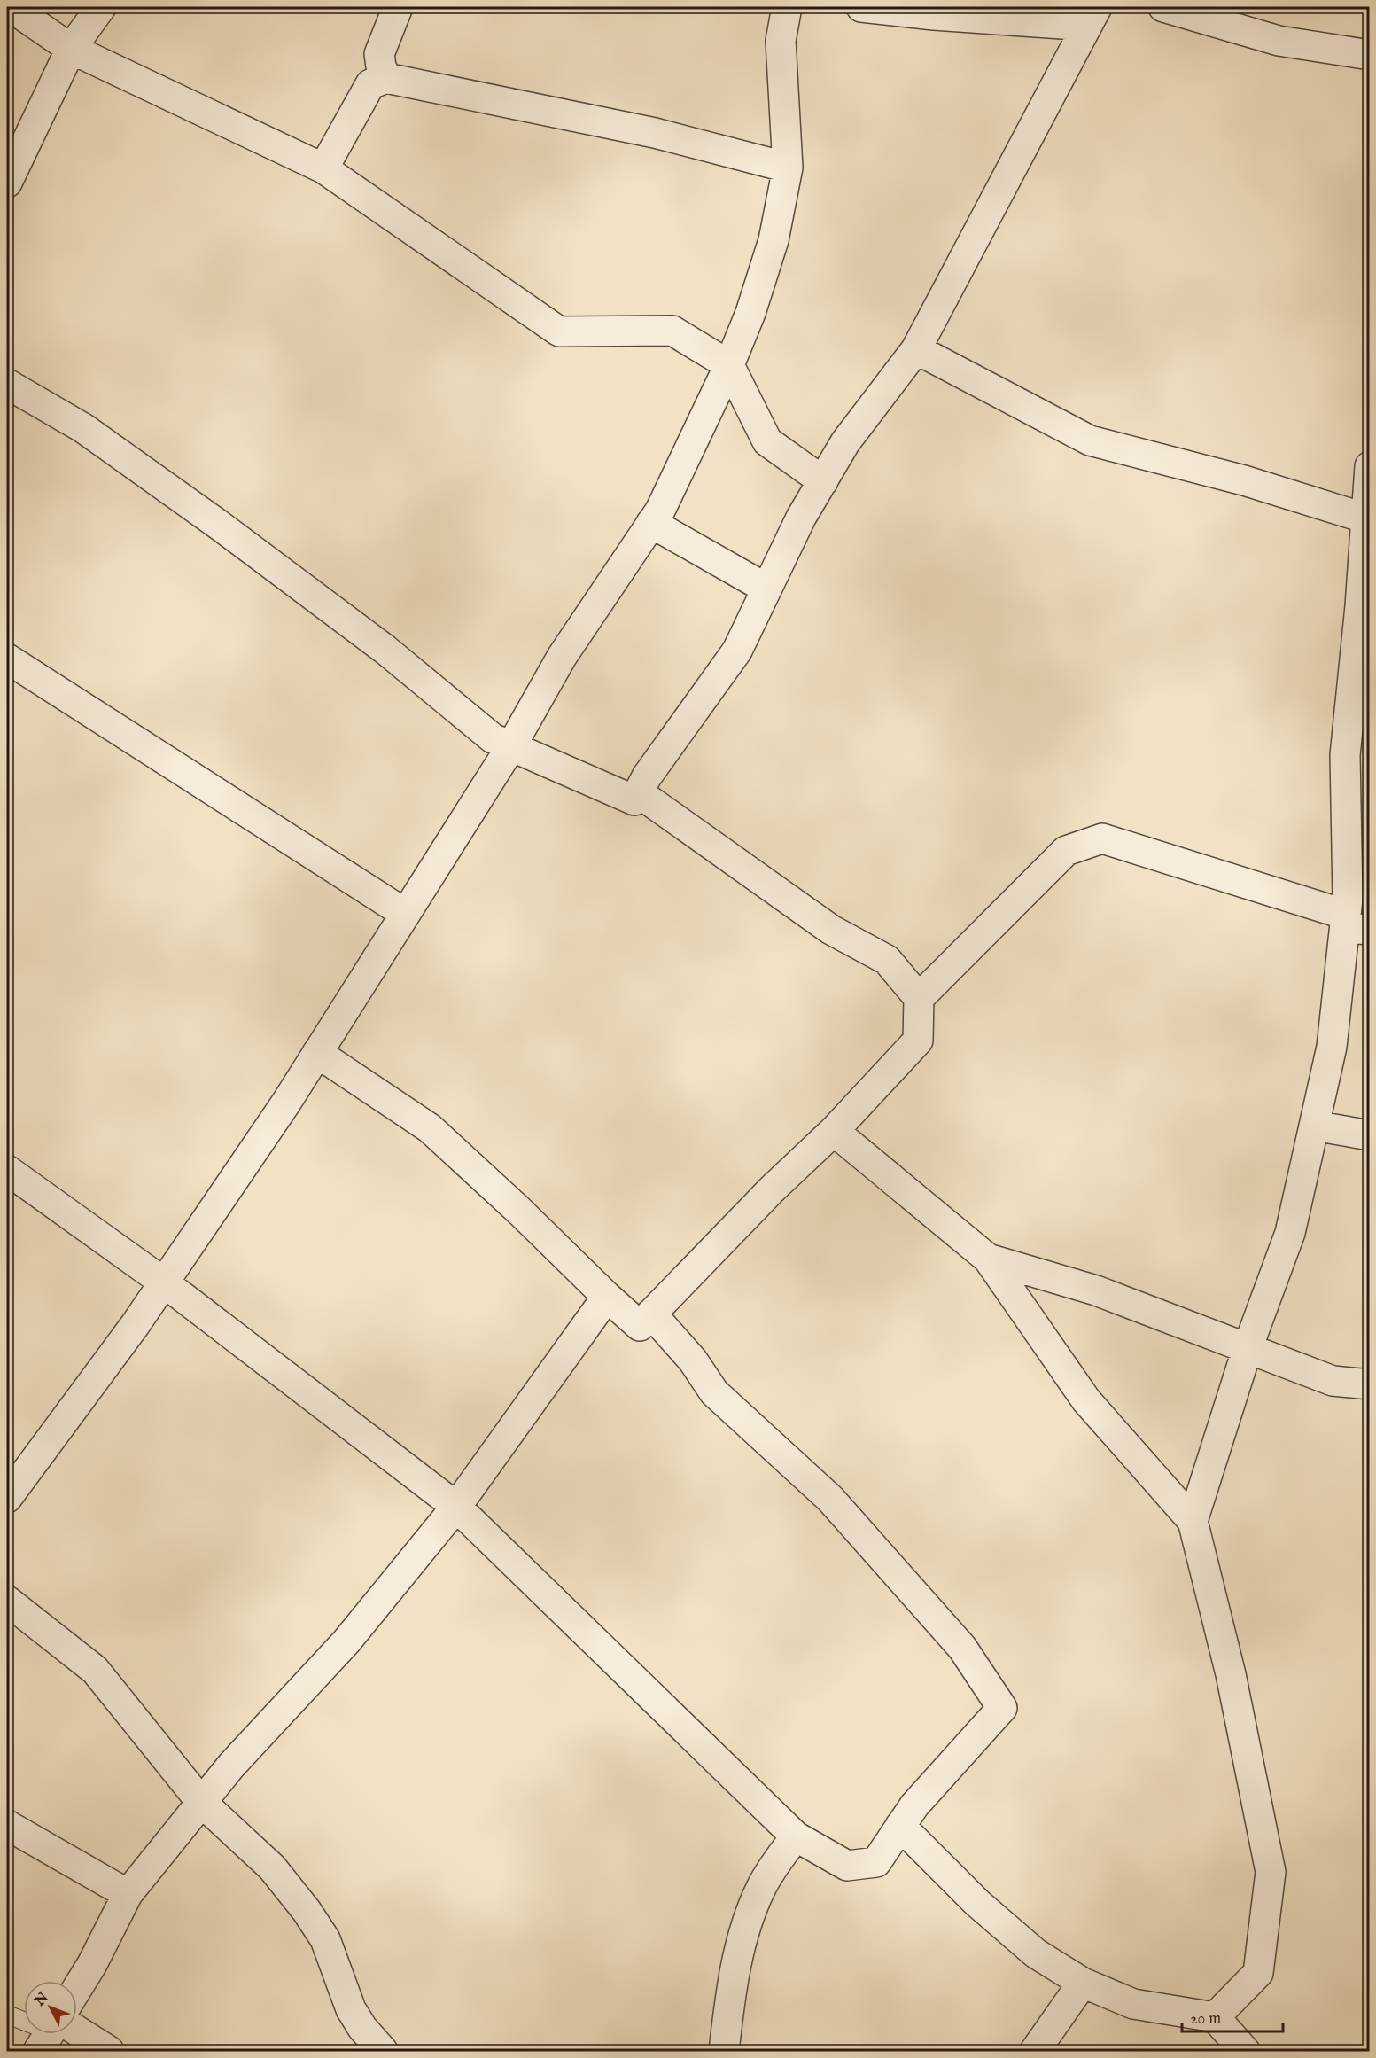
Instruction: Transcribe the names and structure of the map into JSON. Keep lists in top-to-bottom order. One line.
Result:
{"scale_bar":"20 m","north":"top left"}
